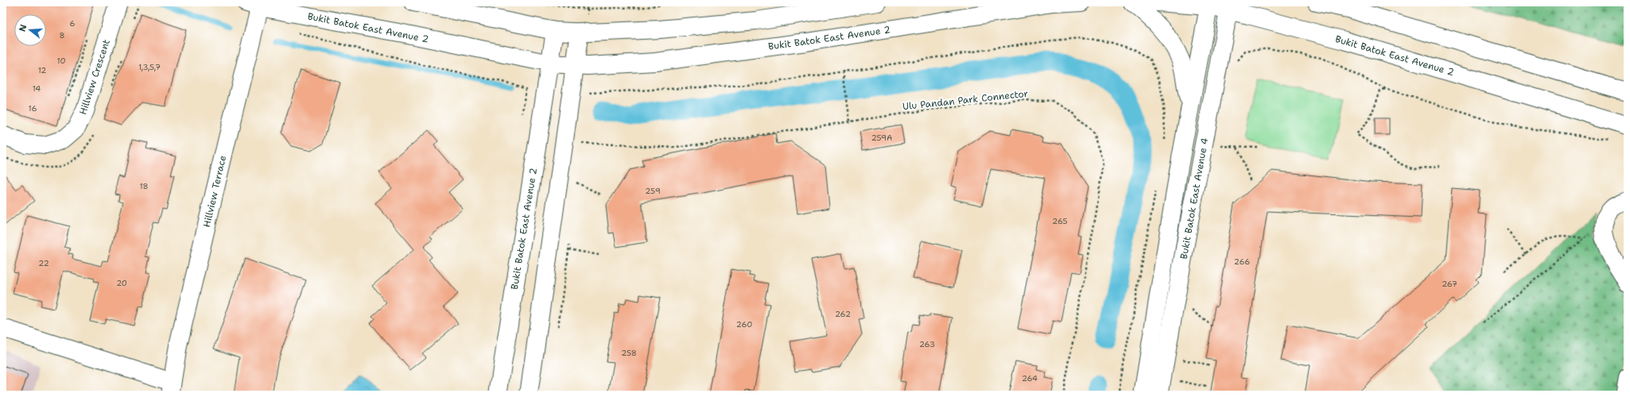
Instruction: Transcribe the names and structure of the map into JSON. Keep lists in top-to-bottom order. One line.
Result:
{"streets":{"street":["Bukit Batok East Avenue 2","Hillview Crescent","Hillview Terrace","Bukit Batok East Avenue 4"],"path":["Ulu Pandan Park Connector"]},"crossings":[["Bukit Batok East Avenue 2","Hillview Terrace"],["Bukit Batok East Avenue 2","Bukit Batok East Avenue 4"]],"house_numbers":["6","8","10","1,3,5,7","12","14","16","259A","18","259","265","266","22","20","267","262","260","263","258","264"],"north":"left"}
